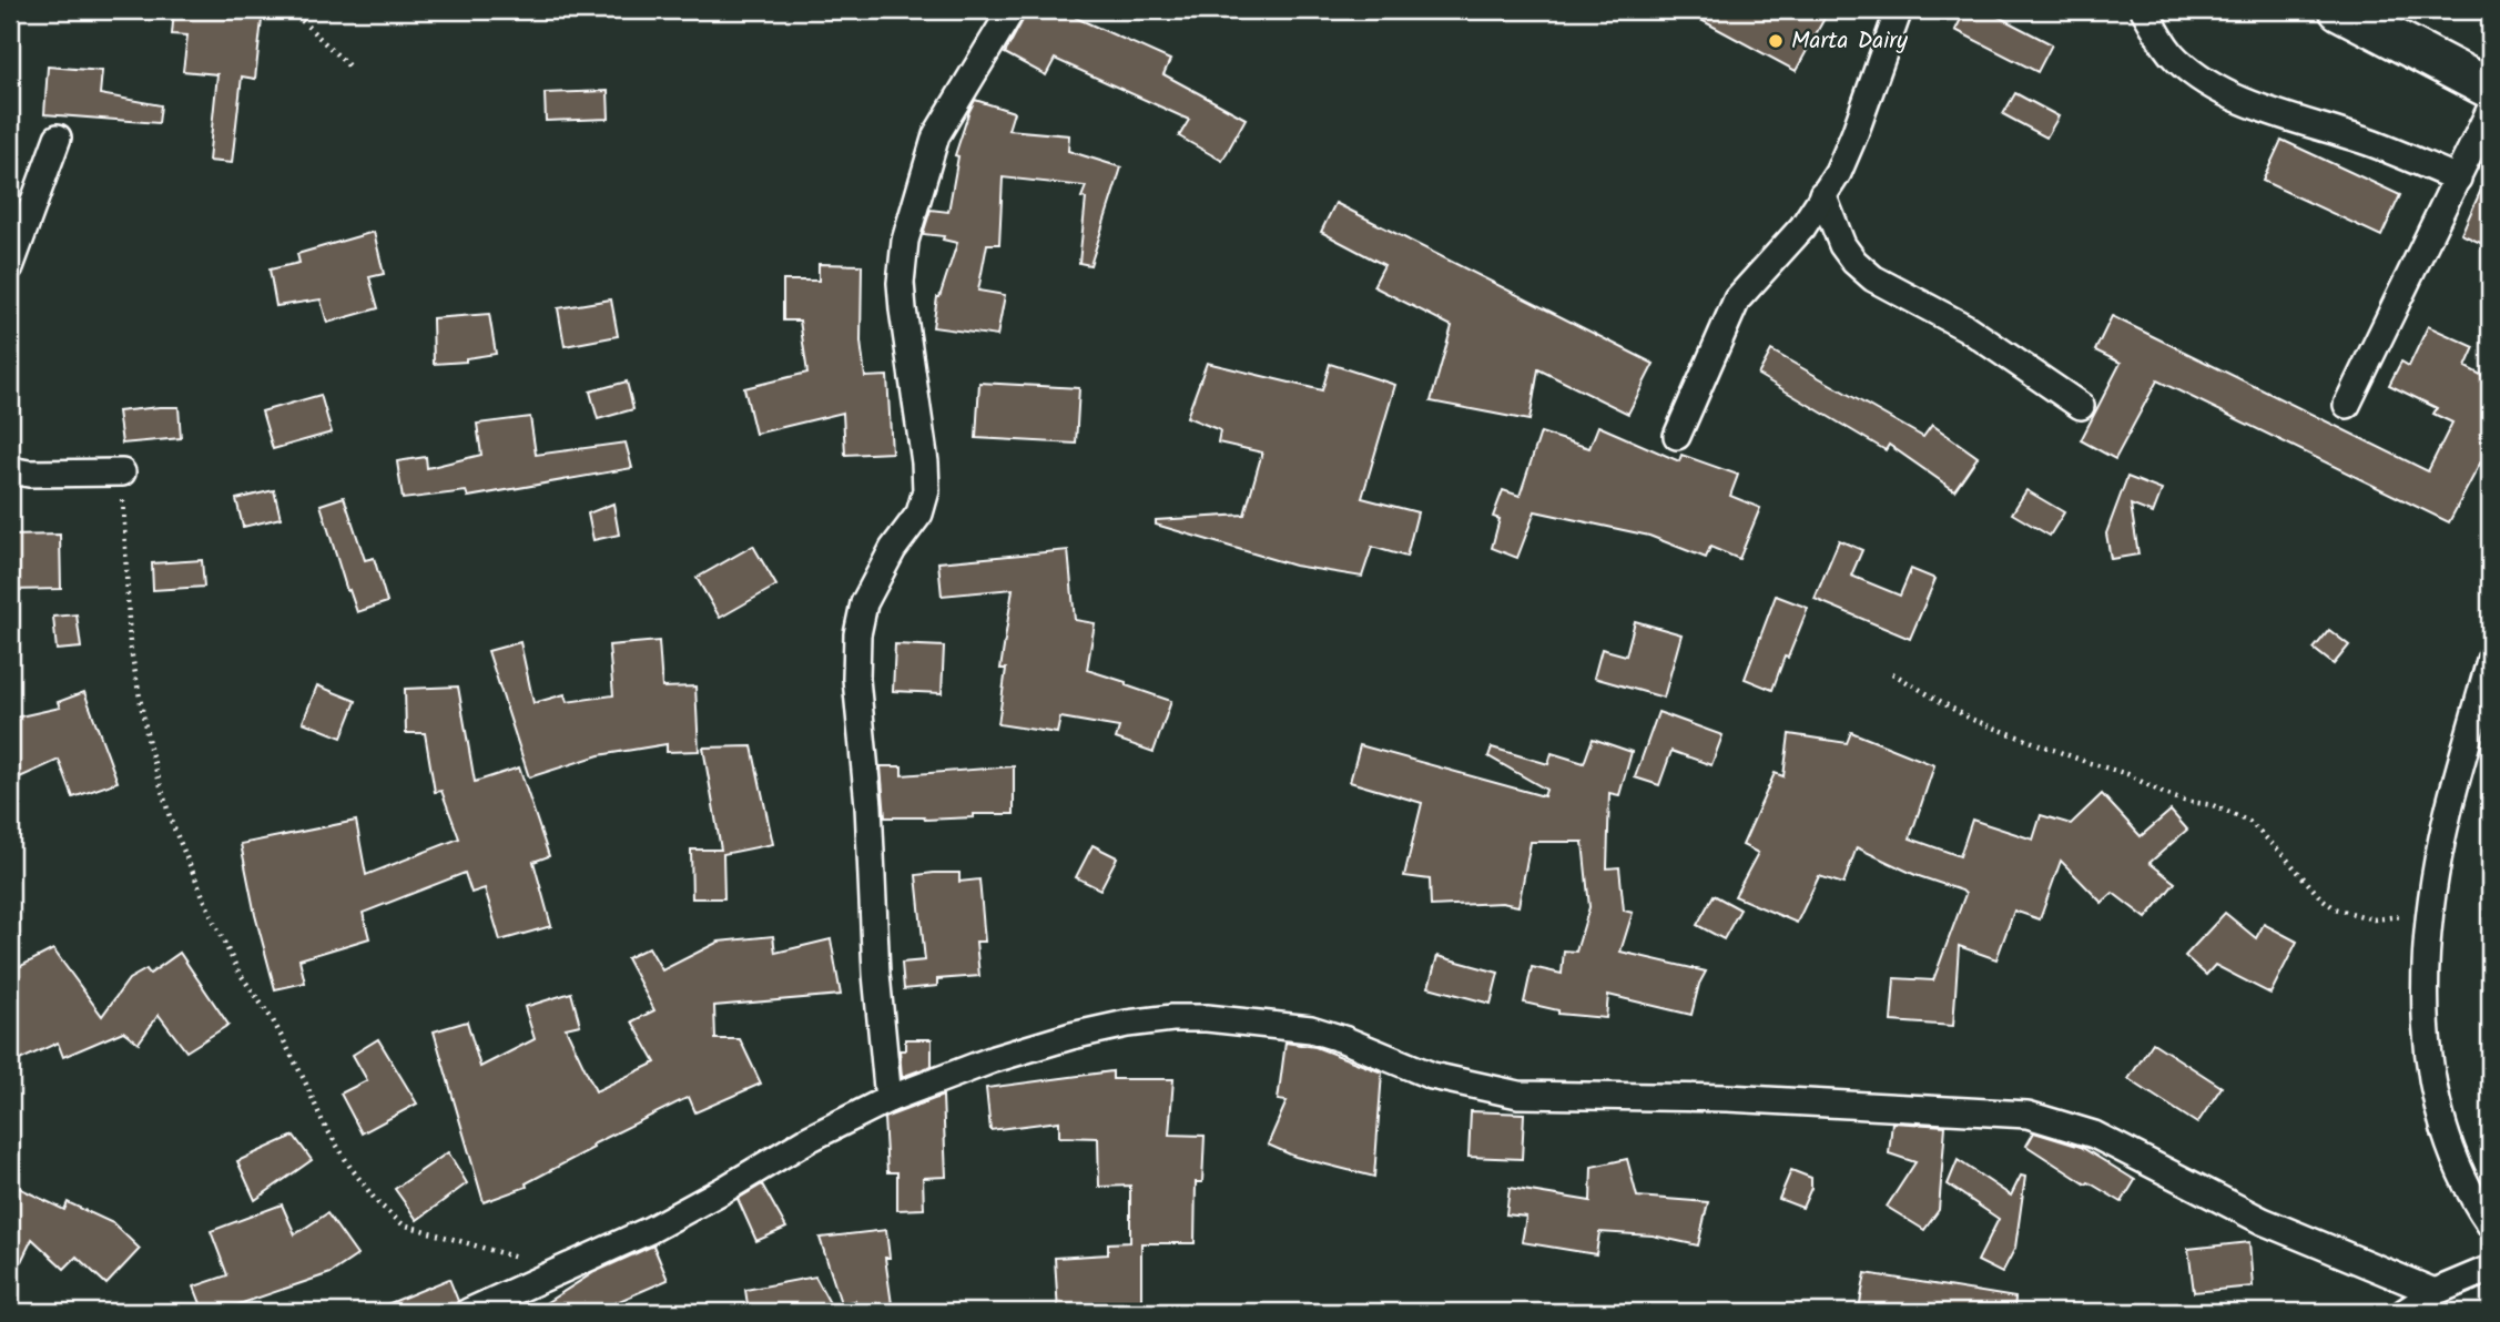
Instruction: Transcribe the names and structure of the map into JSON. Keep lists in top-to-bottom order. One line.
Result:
{"places":["Marta Dairy"]}
